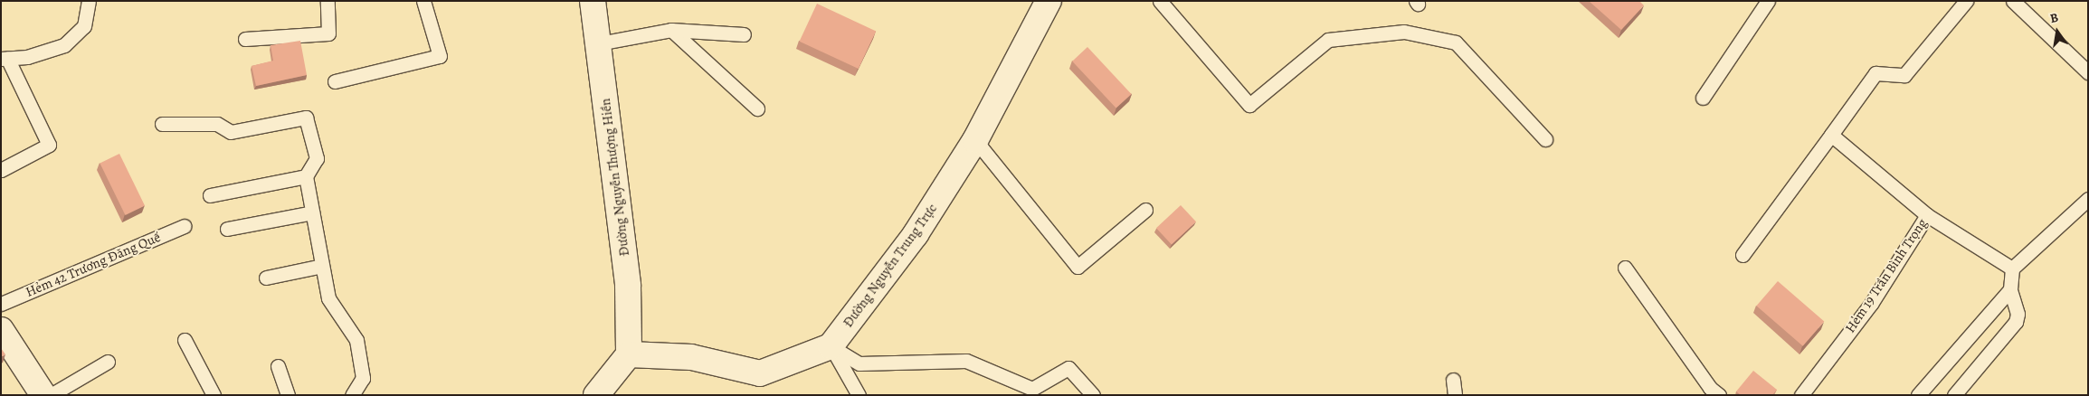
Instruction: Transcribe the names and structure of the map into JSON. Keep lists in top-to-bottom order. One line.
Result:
{"streets":{"street":["Đường Nguyễn Thượng Hiền","Đường Nguyễn Trung Trực"],"lane":["Hẻm 42 Trương Đăng Quế","Hẻm 19 Trần Bình Trọng"]},"north":"top"}
